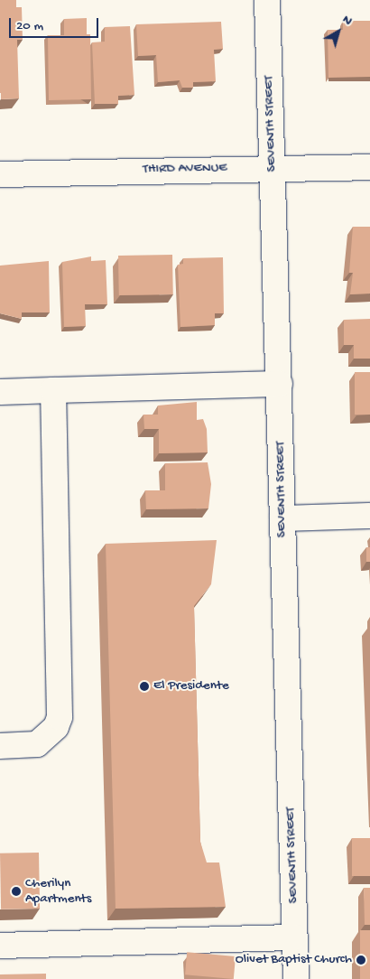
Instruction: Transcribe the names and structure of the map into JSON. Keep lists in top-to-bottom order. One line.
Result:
{"streets":{"street":["SEVENTH STREET","THIRD AVENUE"]},"crossings":[["SEVENTH STREET","THIRD AVENUE"]],"places":["El Presidente","Cherilyn Apartments","Olivet Baptist Church"],"scale_bar":"20 m","north":"top right"}
